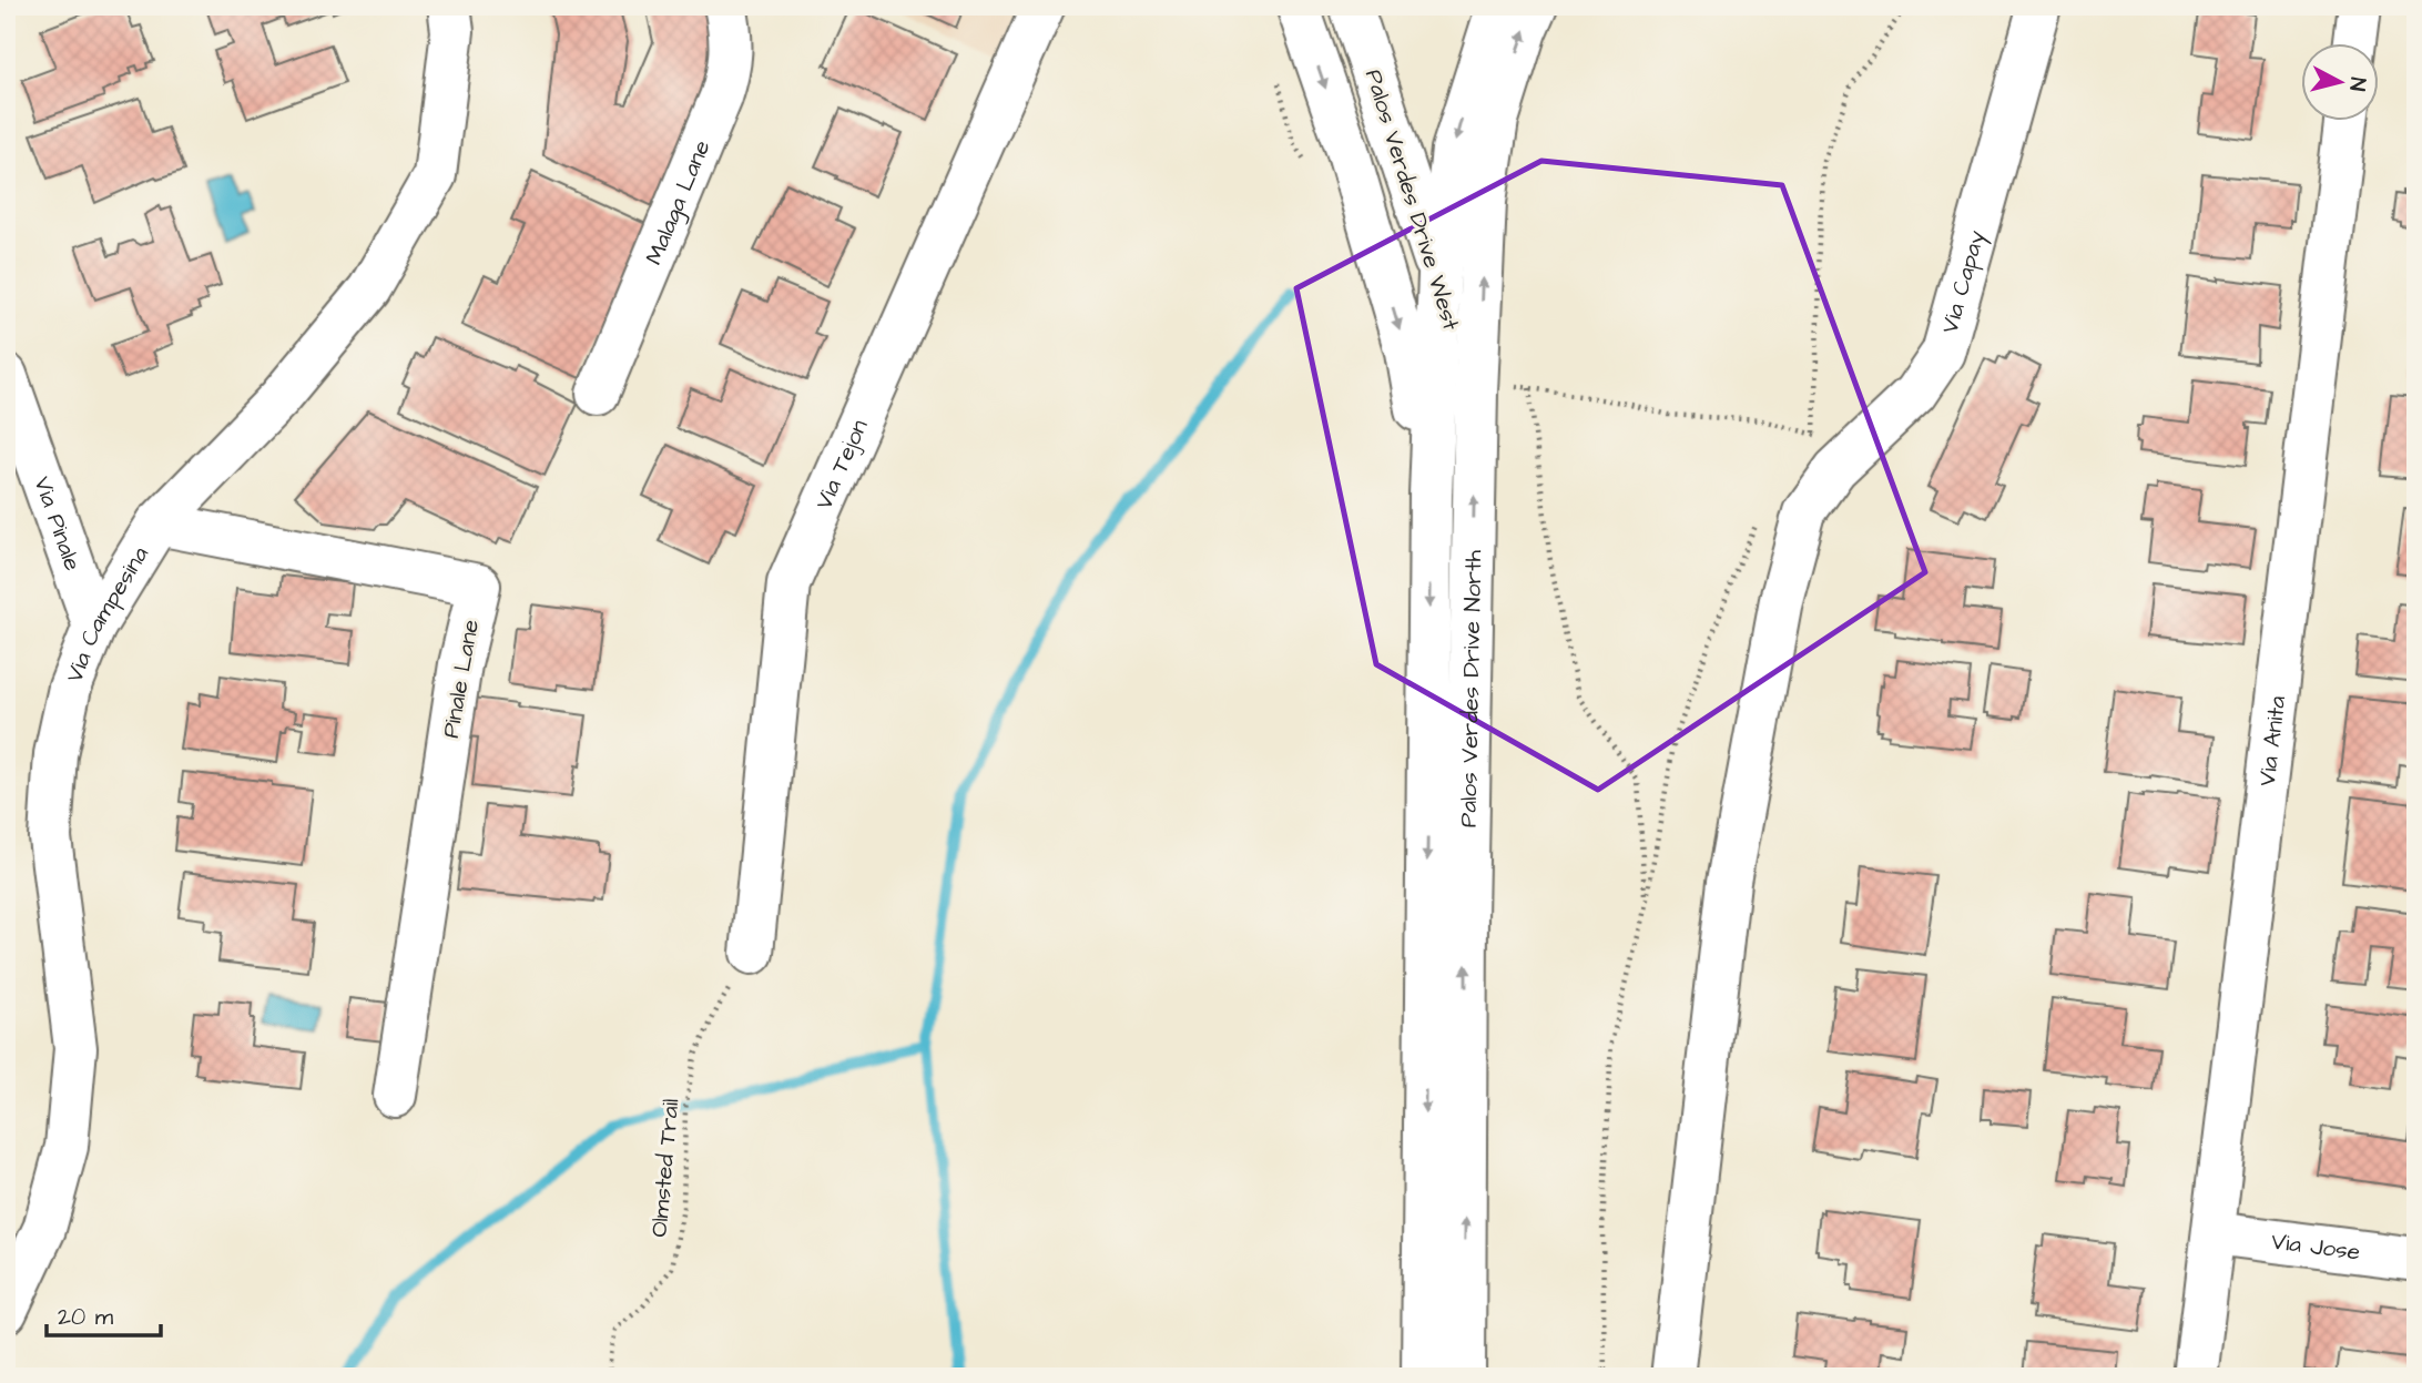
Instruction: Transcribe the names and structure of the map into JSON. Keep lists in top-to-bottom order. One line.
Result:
{"streets":{"street":["Palos Verdes Drive West","Malaga Lane","Via Capay","Via Tejon","Via Pinale","Via Campesina","Pinale Lane","Palos Verdes Drive North","Via Anita","Via Jose"],"path":["Olmsted Trail"]},"crossings":[["Palos Verdes Drive West","Palos Verdes Drive North"],["Via Tejon","Olmsted Trail"],["Via Pinale","Via Campesina"],["Via Campesina","Pinale Lane"],["Via Anita","Via Jose"]],"scale_bar":"20 m","north":"right"}
